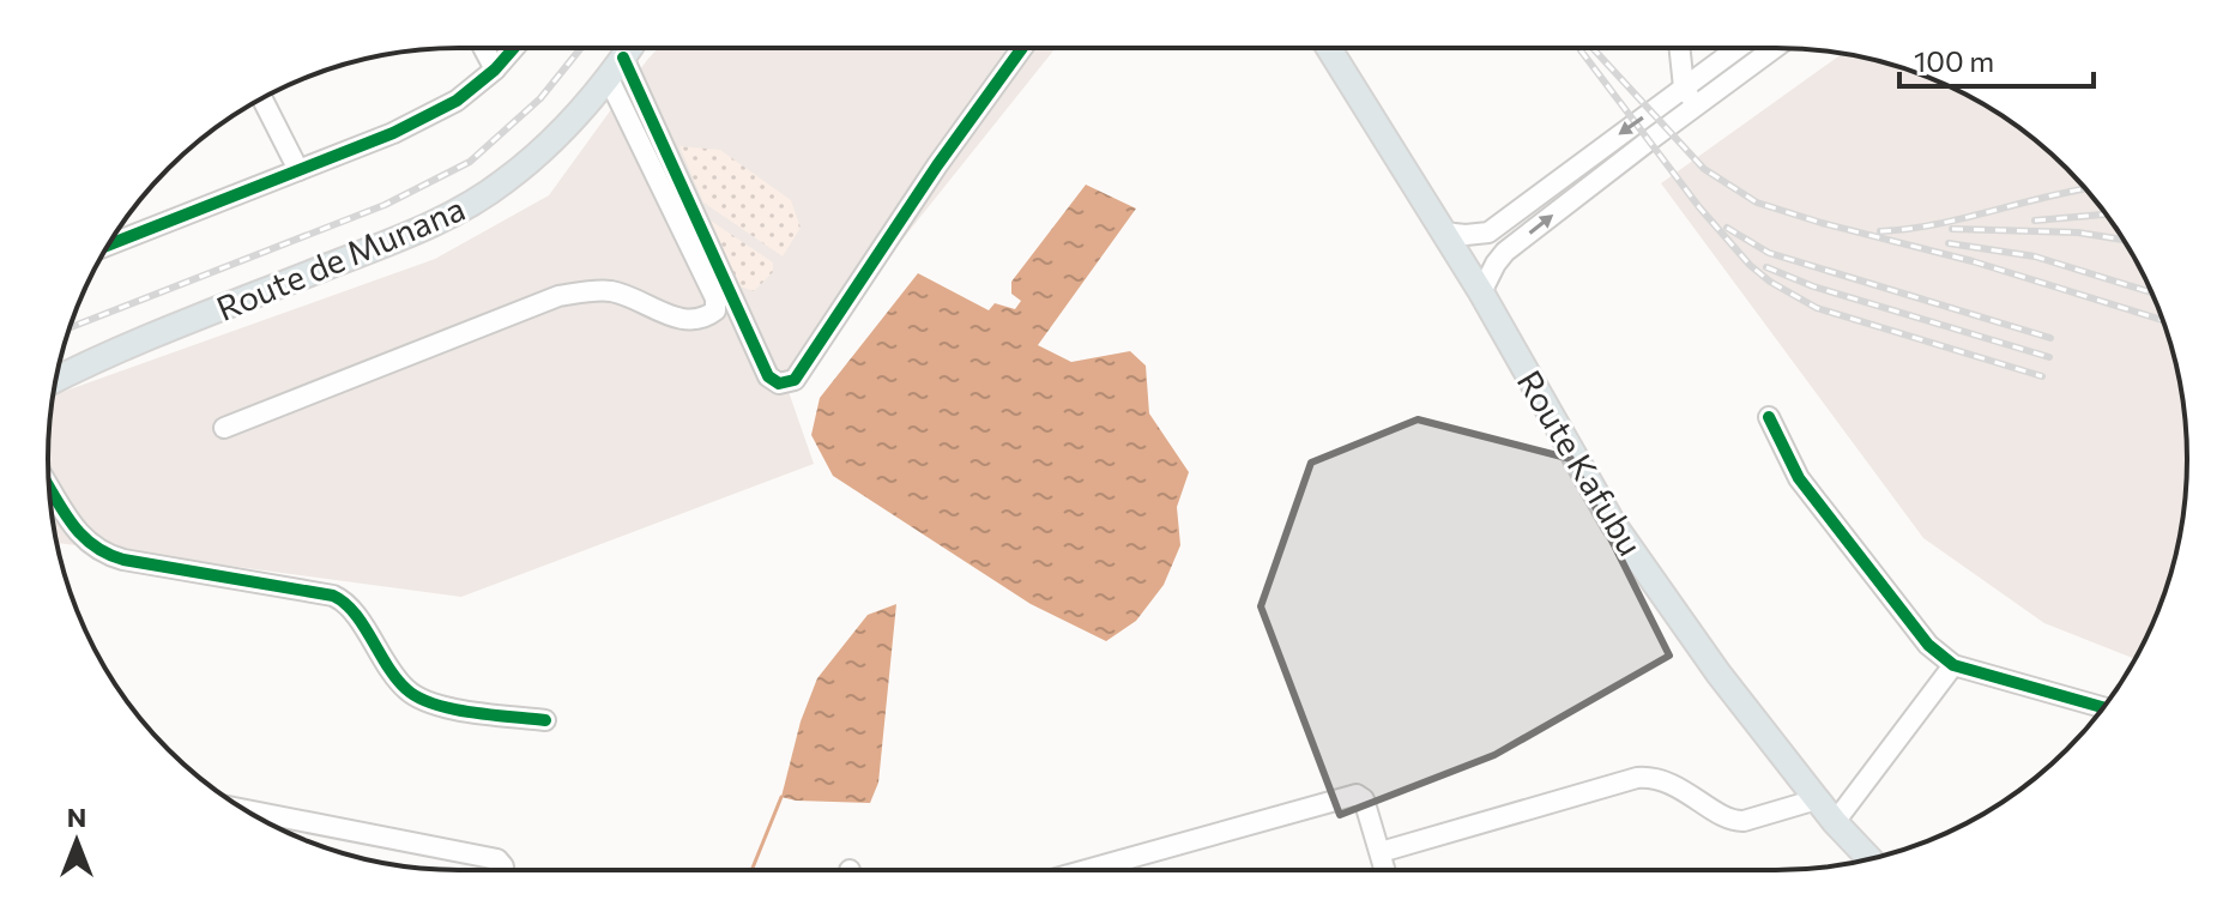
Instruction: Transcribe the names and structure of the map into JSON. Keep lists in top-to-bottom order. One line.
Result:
{"streets":{"main road":["Route de Munana","Route Kafubu"]},"scale_bar":"100 m","north":"top"}
